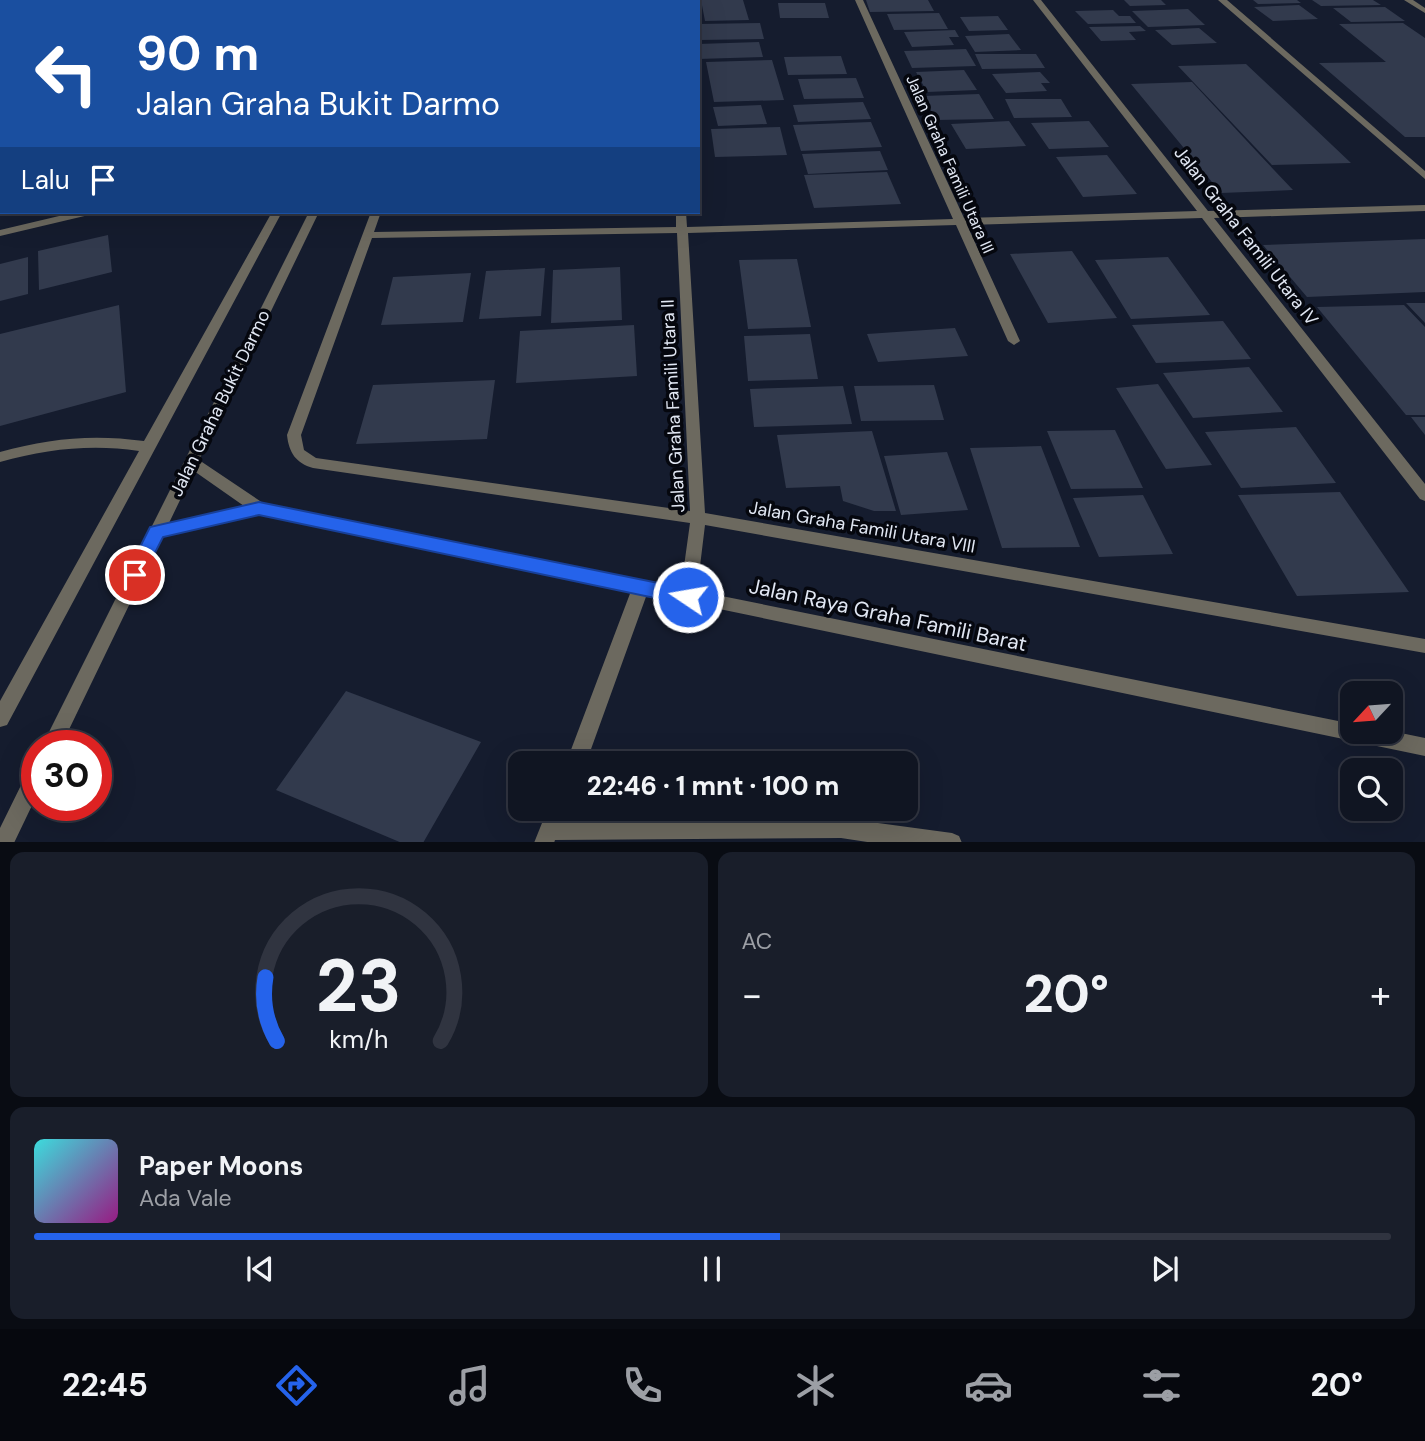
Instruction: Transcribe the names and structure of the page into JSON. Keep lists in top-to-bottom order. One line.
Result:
{"streets":{"street":["Jalan Graha Famili Utara III","Jalan Graha Famili Utara IV","Jalan Graha Bukit Darmo","Jalan Graha Famili Utara II","Jalan Graha Famili Utara VIII","Jalan Raya Graha Famili Barat"]},"crossings":[["Jalan Graha Bukit Darmo","Jalan Raya Graha Famili Barat"],["Jalan Graha Famili Utara II","Jalan Graha Famili Utara VIII"],["Jalan Graha Famili Utara II","Jalan Raya Graha Famili Barat"]],"north":"bottom left","page":{"turn":["90 m","Jalan Graha Bukit Darmo"],"then":"Lalu","limit":"30","trip":"22:46 · 1 mnt · 100 m","tile":"AC","heat":["−","20°","+"],"song":["Paper Moons","Ada Vale"],"tabs":["22:45","20°"],"gauge":["23","km/h"]}}
